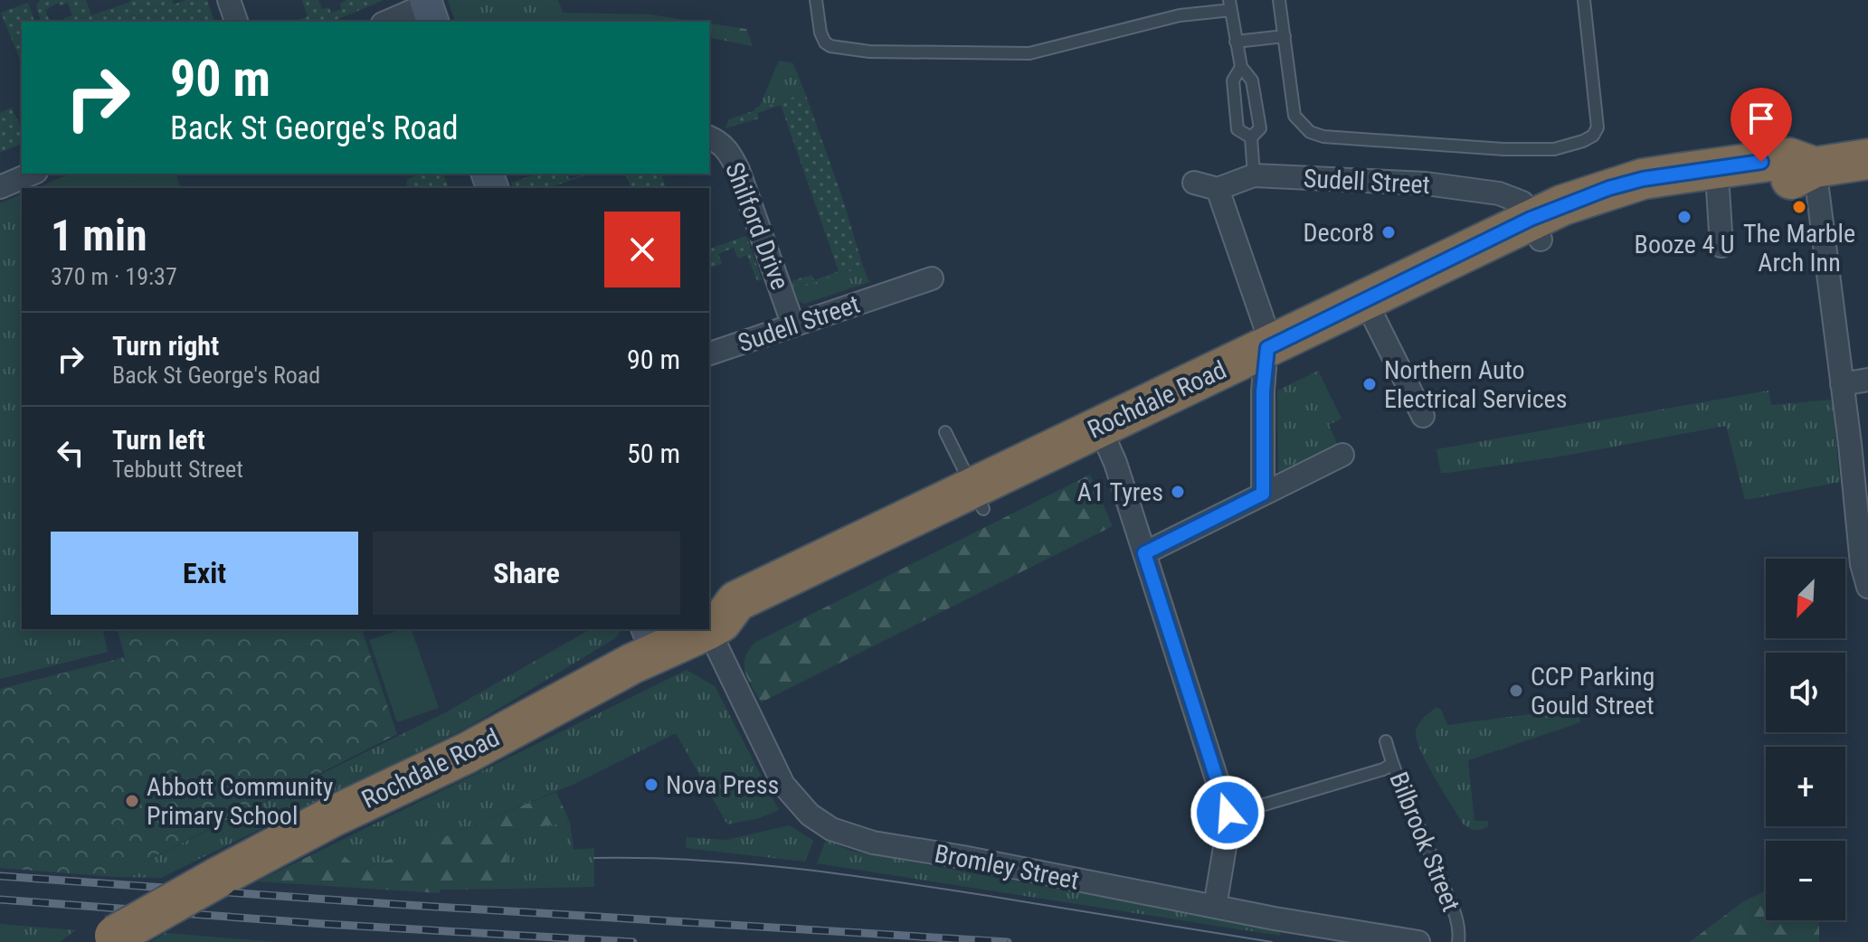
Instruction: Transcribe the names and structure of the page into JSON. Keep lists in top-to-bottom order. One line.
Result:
{"streets":{"highway":["Rochdale Road"],"street":["Sudell Street","Shilford Drive","Bromley Street"],"lane":["Bilbrook Street"]},"crossings":[["Sudell Street","Shilford Drive"],["Sudell Street","Rochdale Road"],["Rochdale Road","Bromley Street"]],"places":["The Marble Arch Inn","Booze 4 U","Decor8","Northern Auto Electrical Services","A1 Tyres","CCP Parking Gould Street","Nova Press","Abbott Community Primary School"],"north":"bottom left","page":{"turn":["90 m","Back St George's Road"],"heading":["1 min","370 m · 19:37"],"list":[{"name":"Turn right","note":"Back St George's Road","value":"90 m"},{"name":"Turn left","note":"Tebbutt Street","value":"50 m"}],"buttons":["Exit","Share"],"map_buttons":["+","−"]}}
